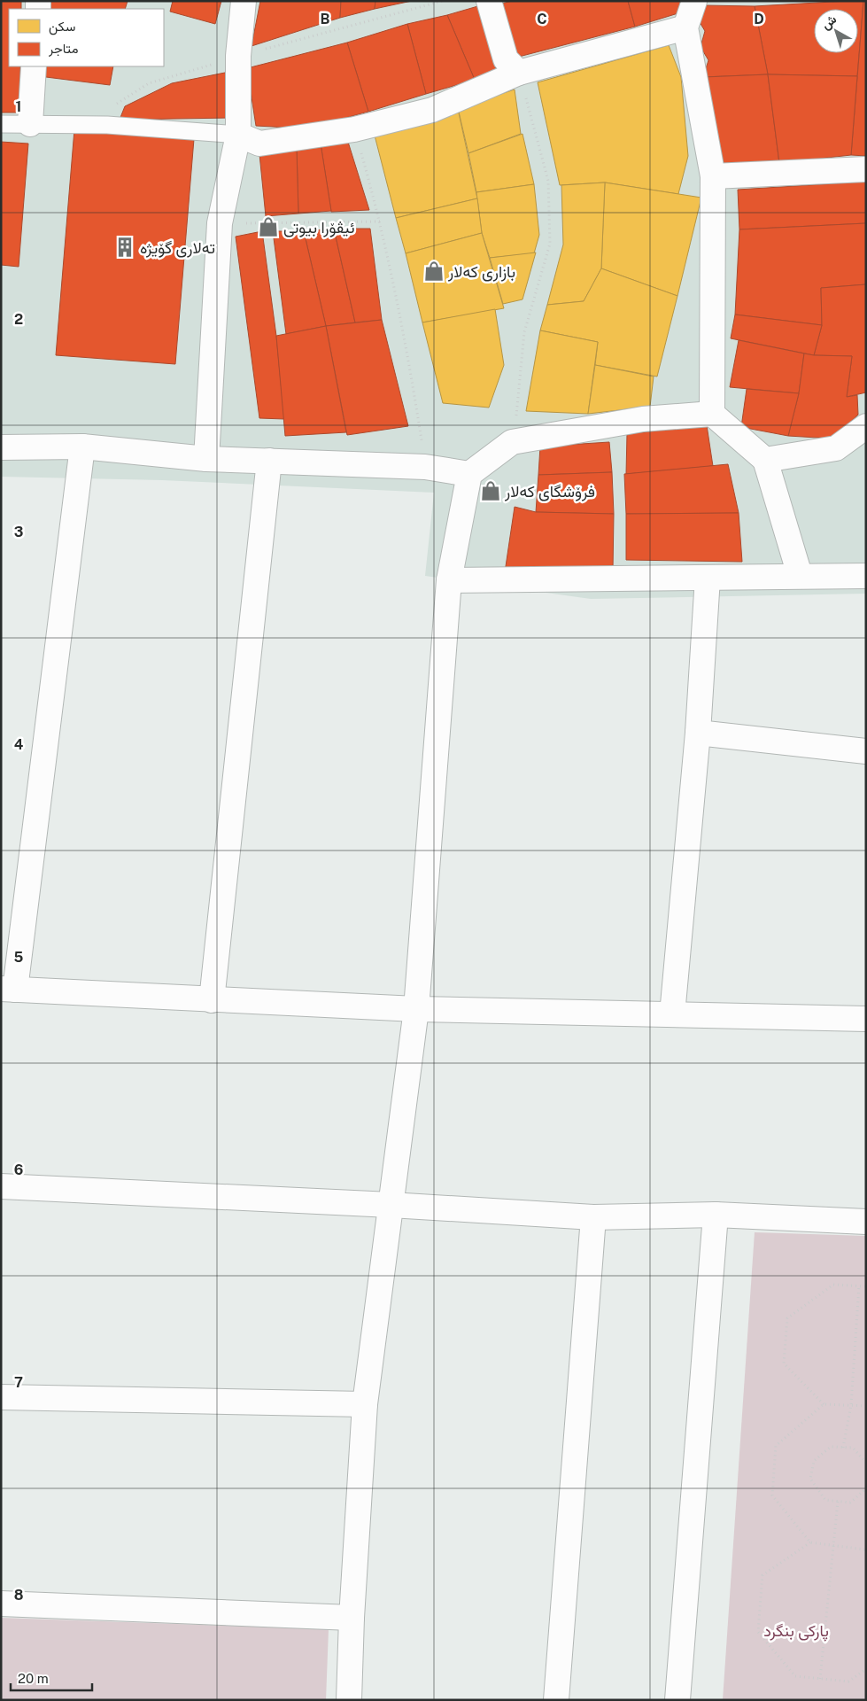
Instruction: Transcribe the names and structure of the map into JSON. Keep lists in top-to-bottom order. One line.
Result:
{"parks":["پارکی بنگرد"],"places":{"shop":["ئیڤۆرا بیوتی","بازاری کەلار","فرۆشگای کەلار"],"building":["تەلاری گۆیژە"]},"legend":["سكن","متاجر"],"scale_bar":"20 m","north":"top left","grid":{"columns":["B","C","D"],"rows":["1","2","3","4","5","6","7","8"]}}
